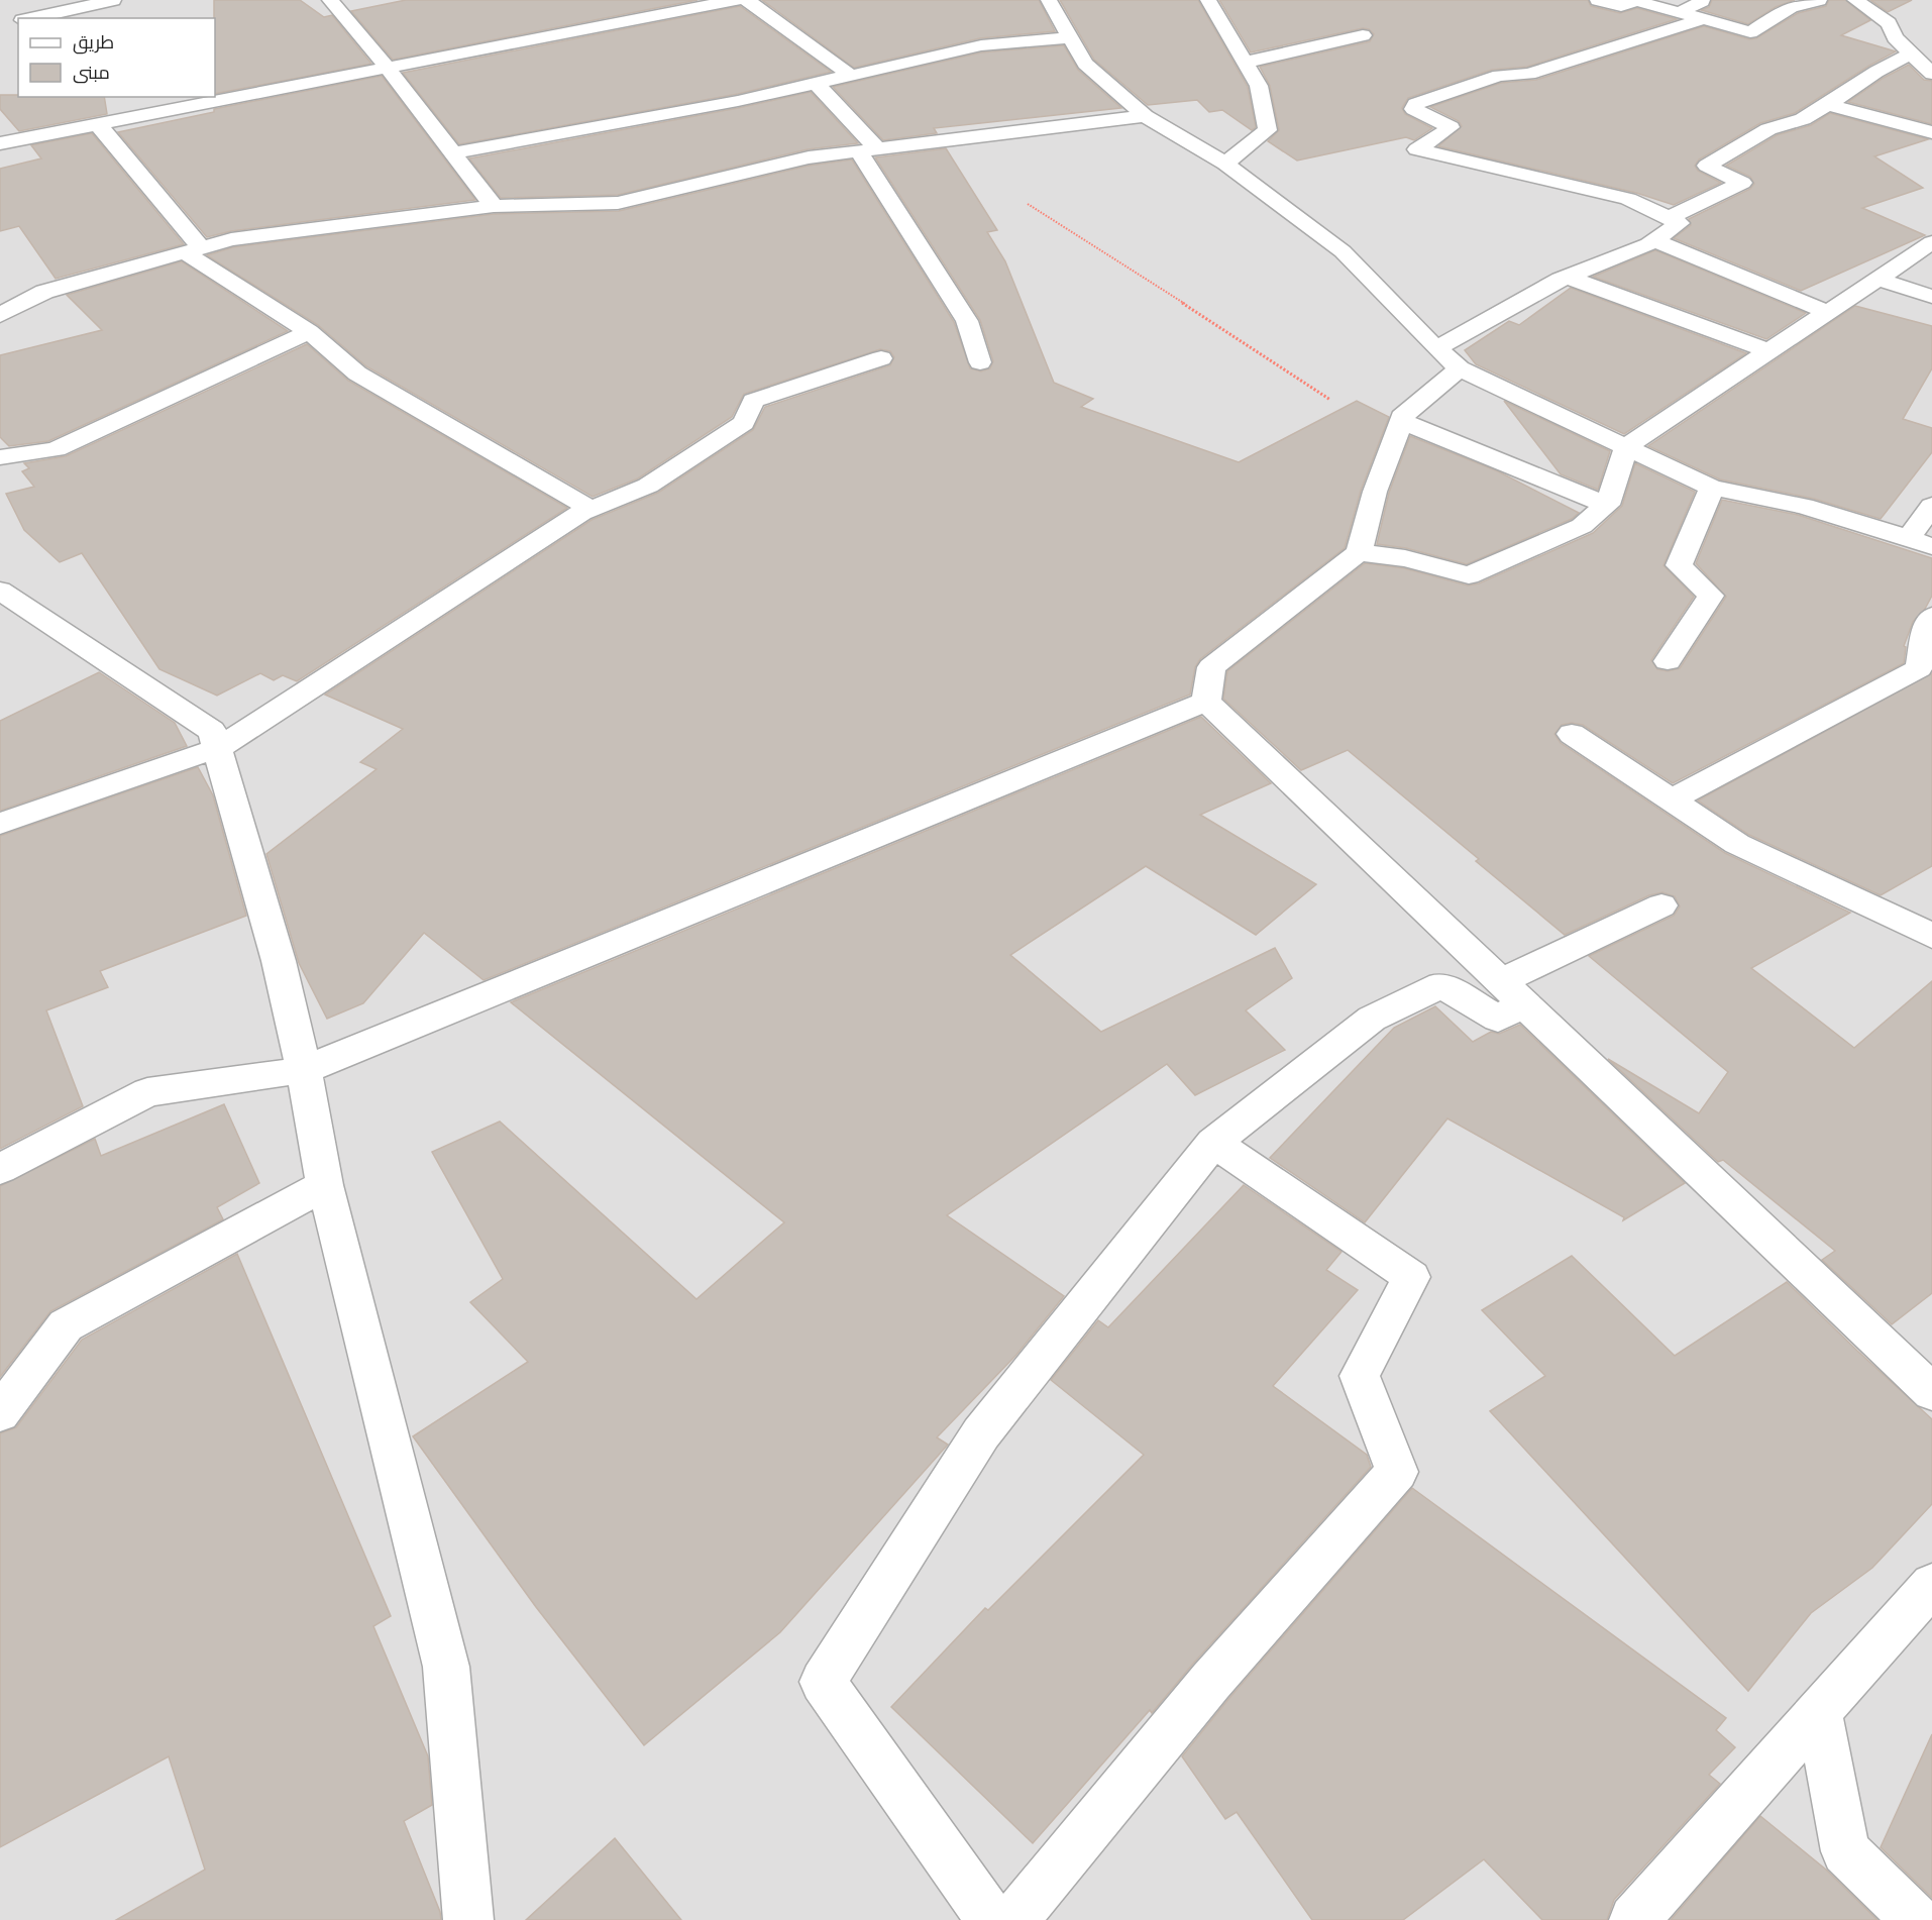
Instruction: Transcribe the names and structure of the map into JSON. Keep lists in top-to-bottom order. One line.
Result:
{"legend":["طريق","مبنى"]}
